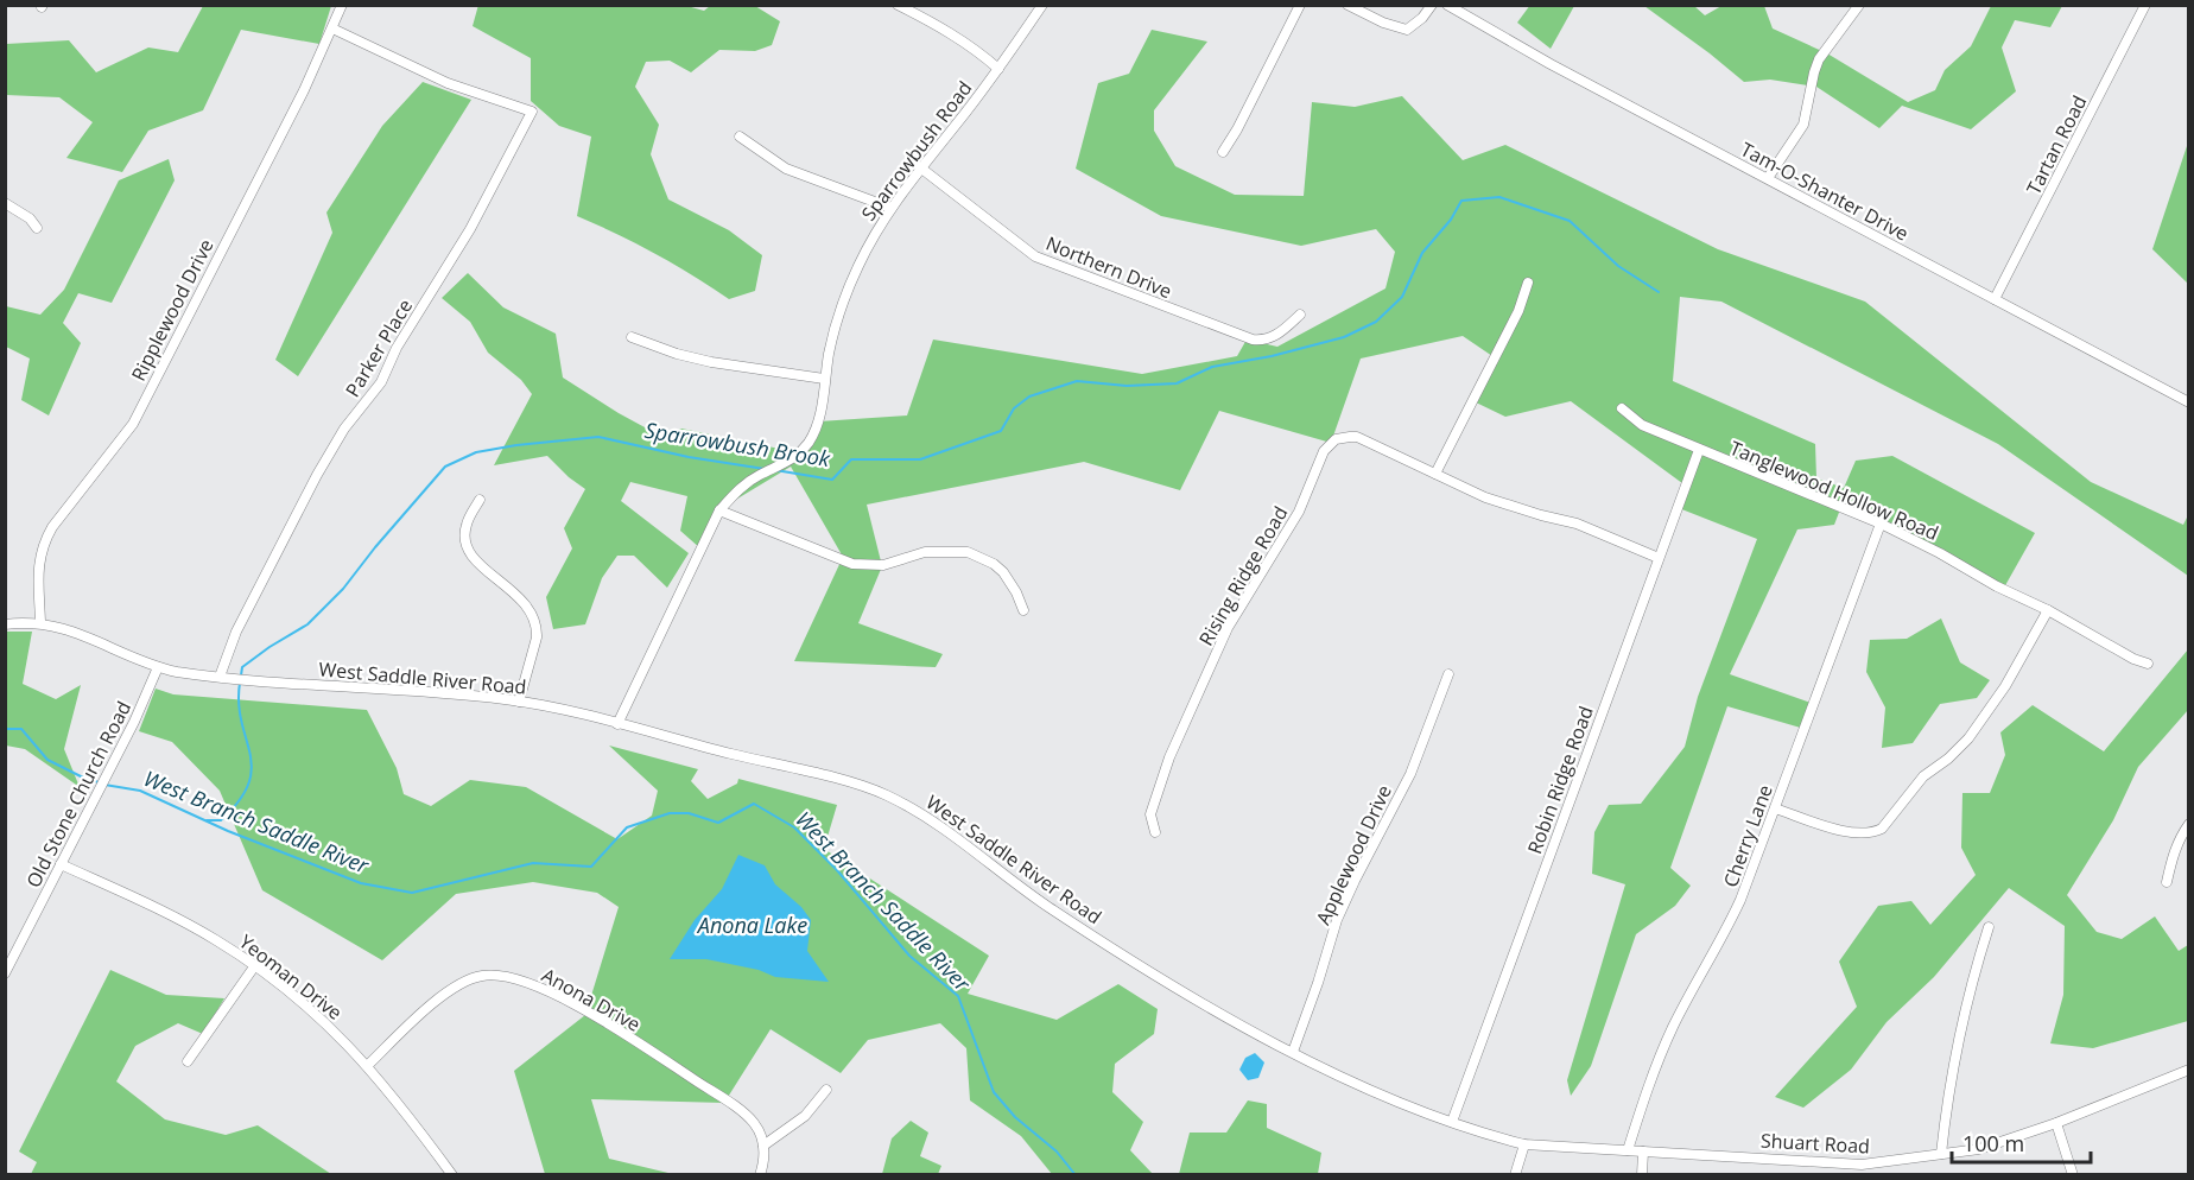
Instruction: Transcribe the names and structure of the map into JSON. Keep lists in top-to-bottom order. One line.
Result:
{"streets":{"street":["Tartan Road","Sparrowbush Road","Tam-O-Shanter Drive","Northern Drive","Ripplewood Drive","Parker Place","Tanglewood Hollow Road","Rising Ridge Road","West Saddle River Road","Robin Ridge Road","Old Stone Church Road","Cherry Lane","Applewood Drive","Yeoman Drive","Anona Drive","Shuart Road"]},"crossings":[["Tartan Road","Tam-O-Shanter Drive"],["Sparrowbush Road","Northern Drive"],["Sparrowbush Road","West Saddle River Road"],["Ripplewood Drive","Parker Place"],["Ripplewood Drive","West Saddle River Road"],["Parker Place","West Saddle River Road"],["Tanglewood Hollow Road","Robin Ridge Road"],["Tanglewood Hollow Road","Cherry Lane"],["West Saddle River Road","Robin Ridge Road"],["West Saddle River Road","Old Stone Church Road"],["West Saddle River Road","Cherry Lane"],["West Saddle River Road","Applewood Drive"],["West Saddle River Road","Shuart Road"],["Old Stone Church Road","Yeoman Drive"],["Yeoman Drive","Anona Drive"]],"water":["Sparrowbush Brook","West Branch Saddle River","Anona Lake"],"scale_bar":"100 m"}
